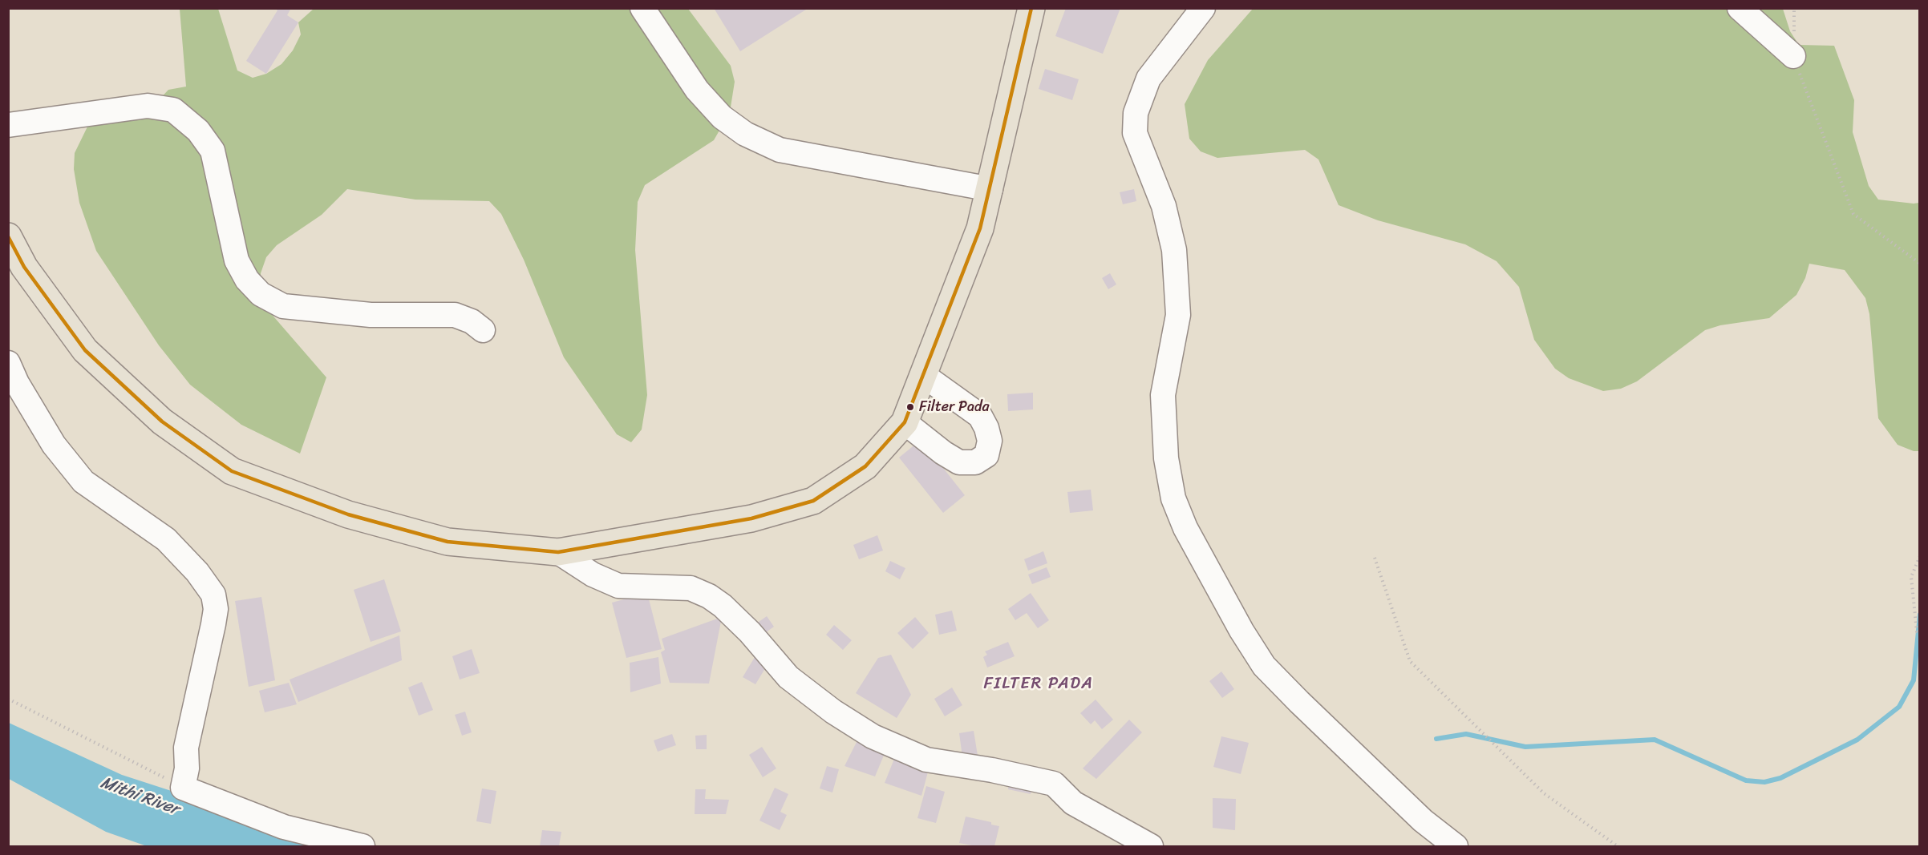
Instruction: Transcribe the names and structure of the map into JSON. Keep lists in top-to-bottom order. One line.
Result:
{"districts":["FILTER PADA"],"water":["Mithi River"],"places":["Filter Pada"]}
